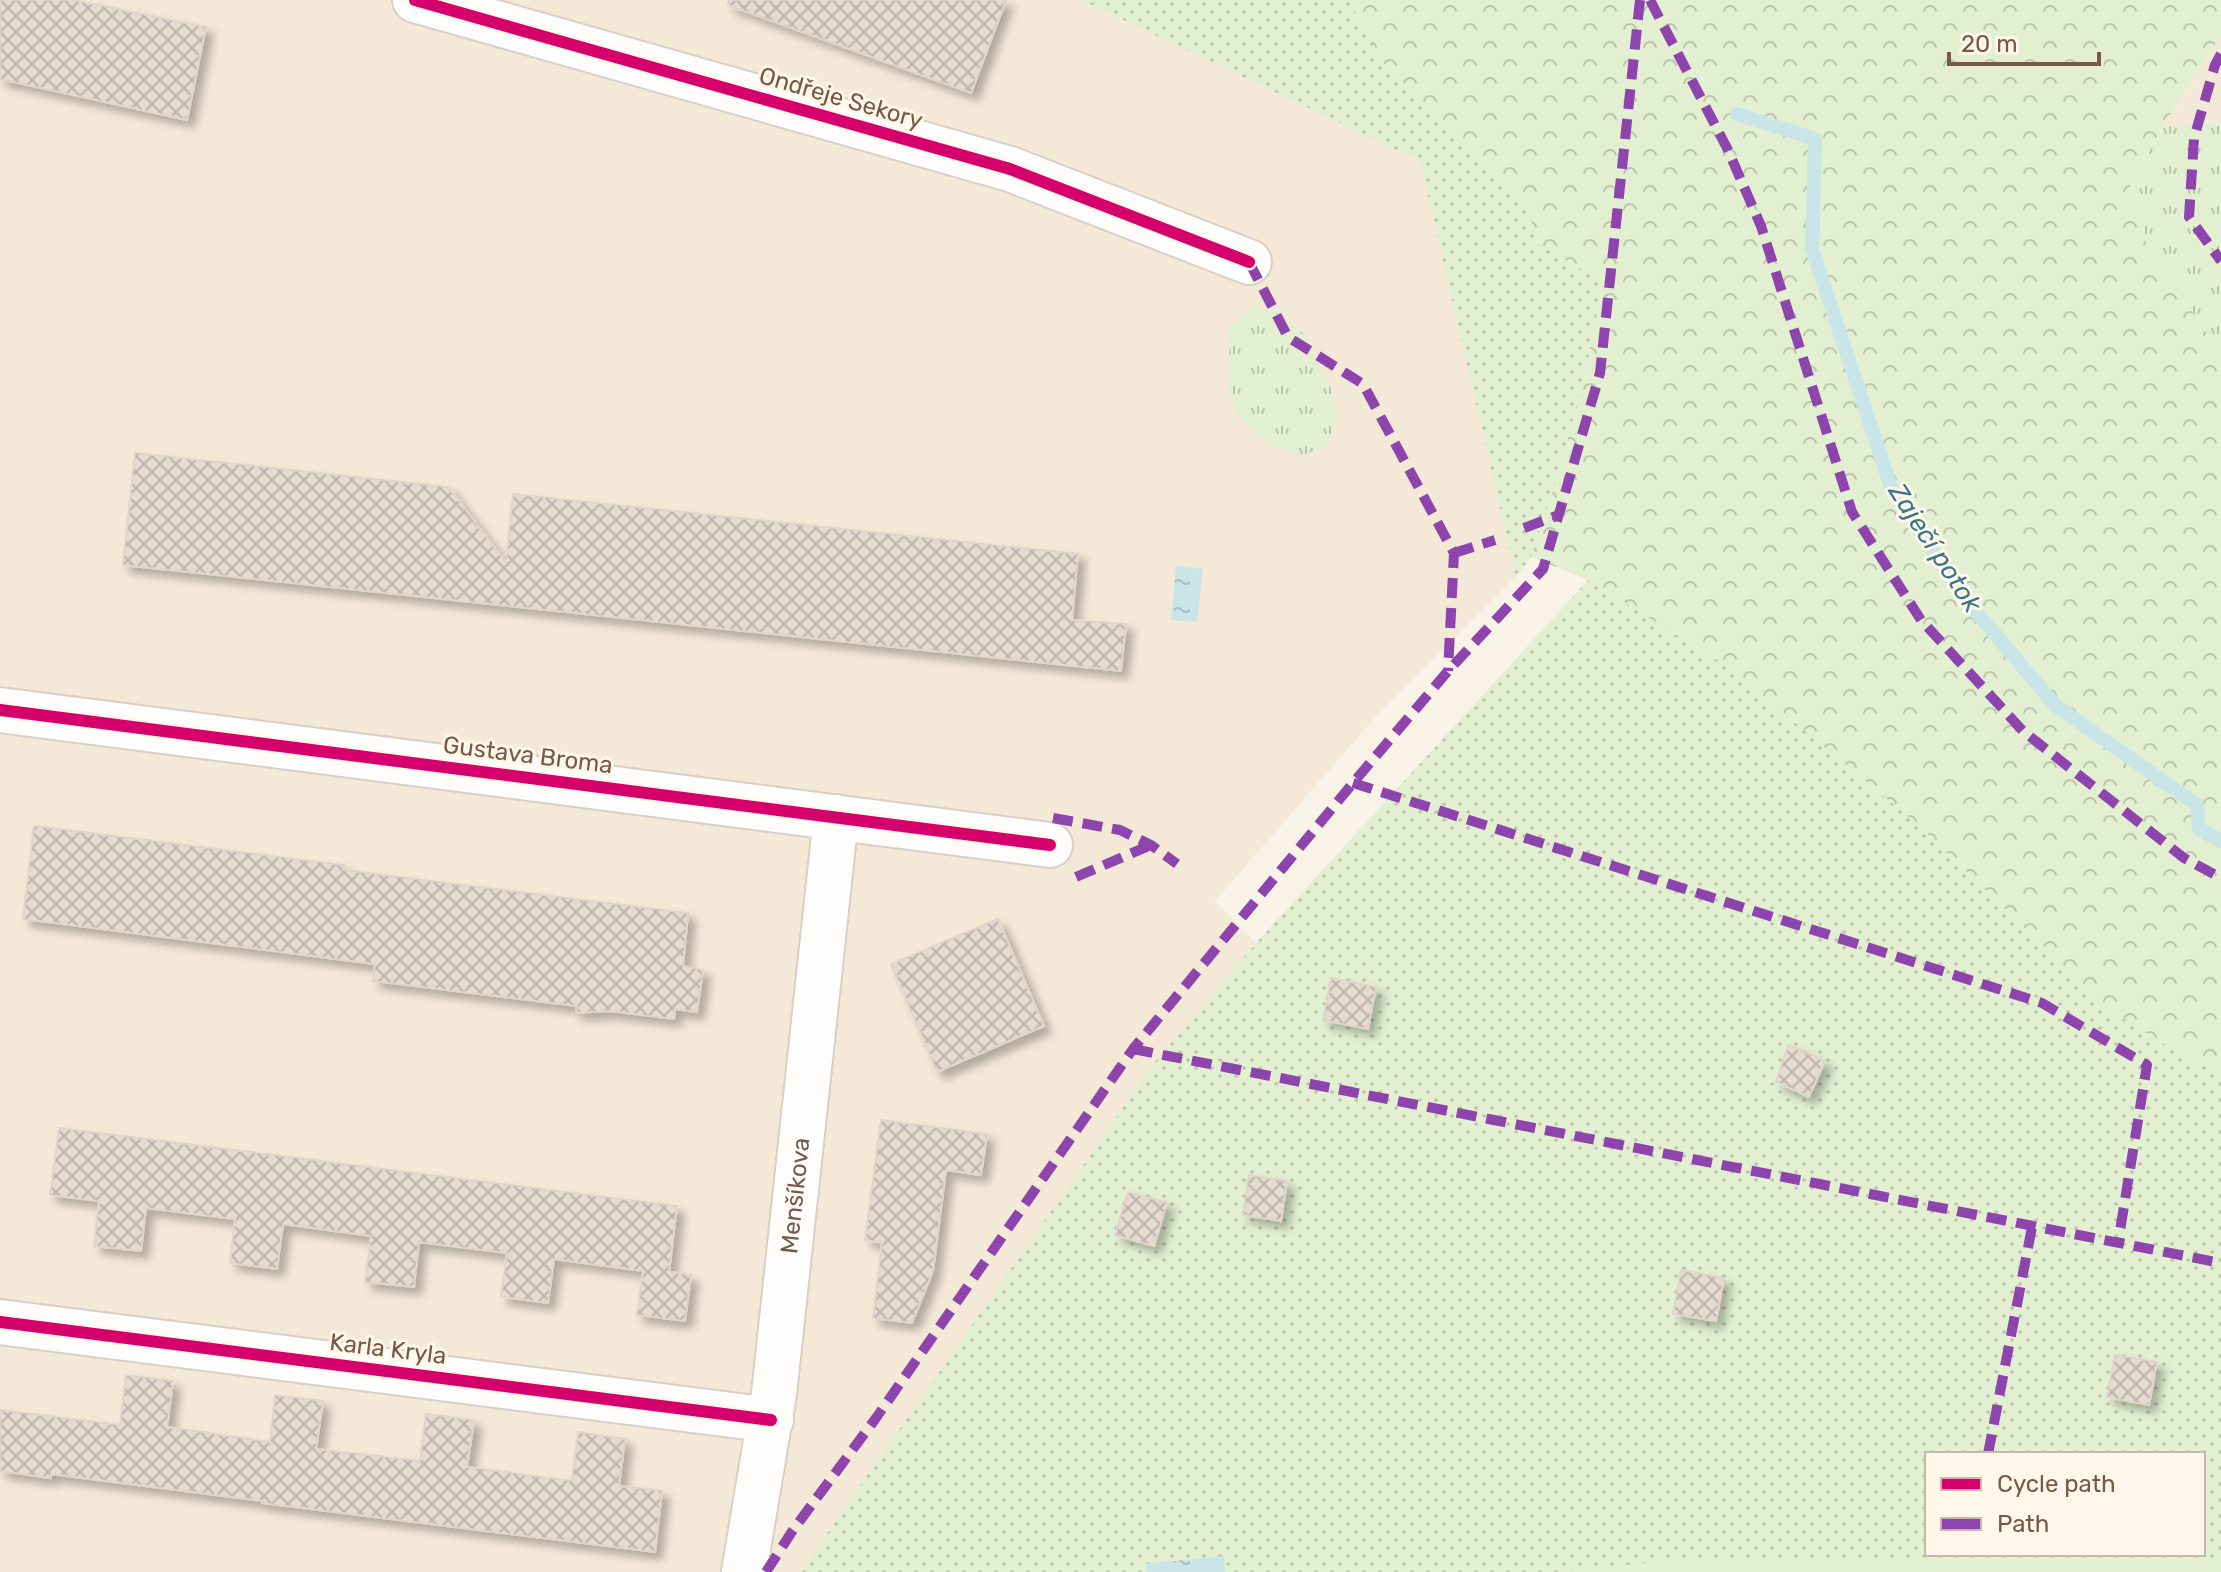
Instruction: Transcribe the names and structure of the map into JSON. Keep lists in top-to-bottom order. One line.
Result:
{"streets":{"street":["Ondřeje Sekory","Gustava Broma","Menšíkova","Karla Kryla"]},"crossings":[["Gustava Broma","Menšíkova"],["Menšíkova","Karla Kryla"]],"water":["Zaječí potok"],"legend":["Cycle path","Path"],"scale_bar":"20 m"}
